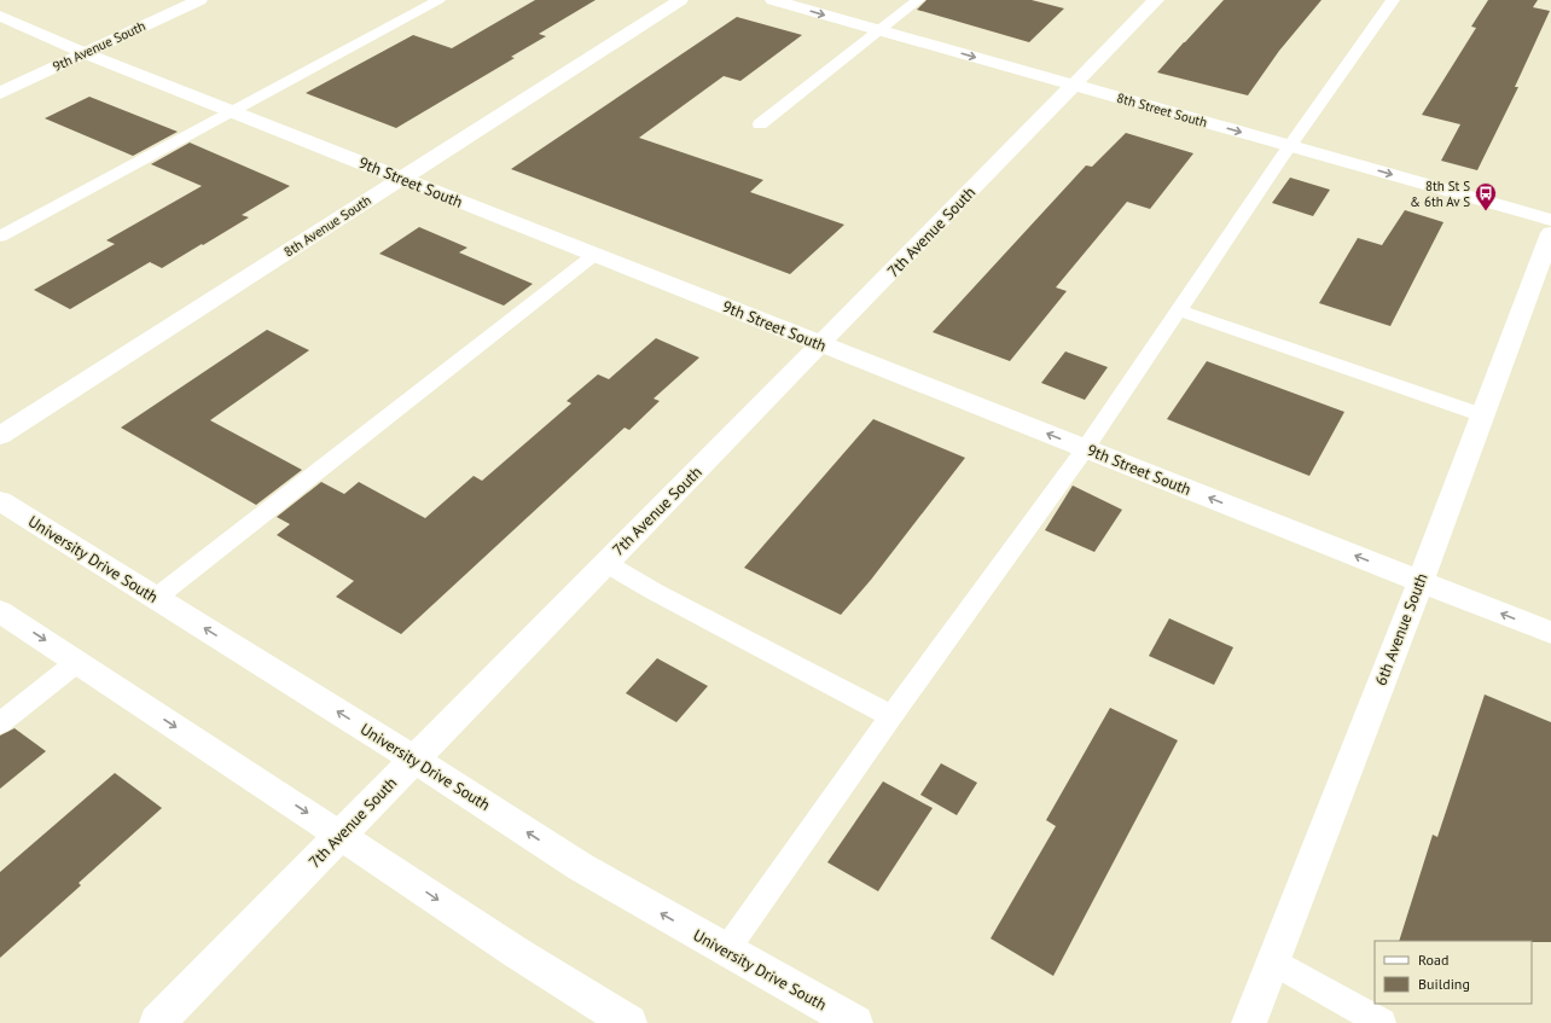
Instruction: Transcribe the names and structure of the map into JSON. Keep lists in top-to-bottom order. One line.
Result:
{"streets":{"street":["9th Avenue South","8th Street South","9th Street South","8th Avenue South","7th Avenue South","University Drive South","6th Avenue South"]},"crossings":[["9th Avenue South","9th Street South"],["8th Street South","7th Avenue South"],["9th Street South","8th Avenue South"],["9th Street South","7th Avenue South"],["9th Street South","6th Avenue South"],["7th Avenue South","University Drive South"]],"one_way":["8th Street South","9th Street South"],"places":{"bus stop":["8th St S & 6th Av S"]},"legend":["Road","Building"]}
